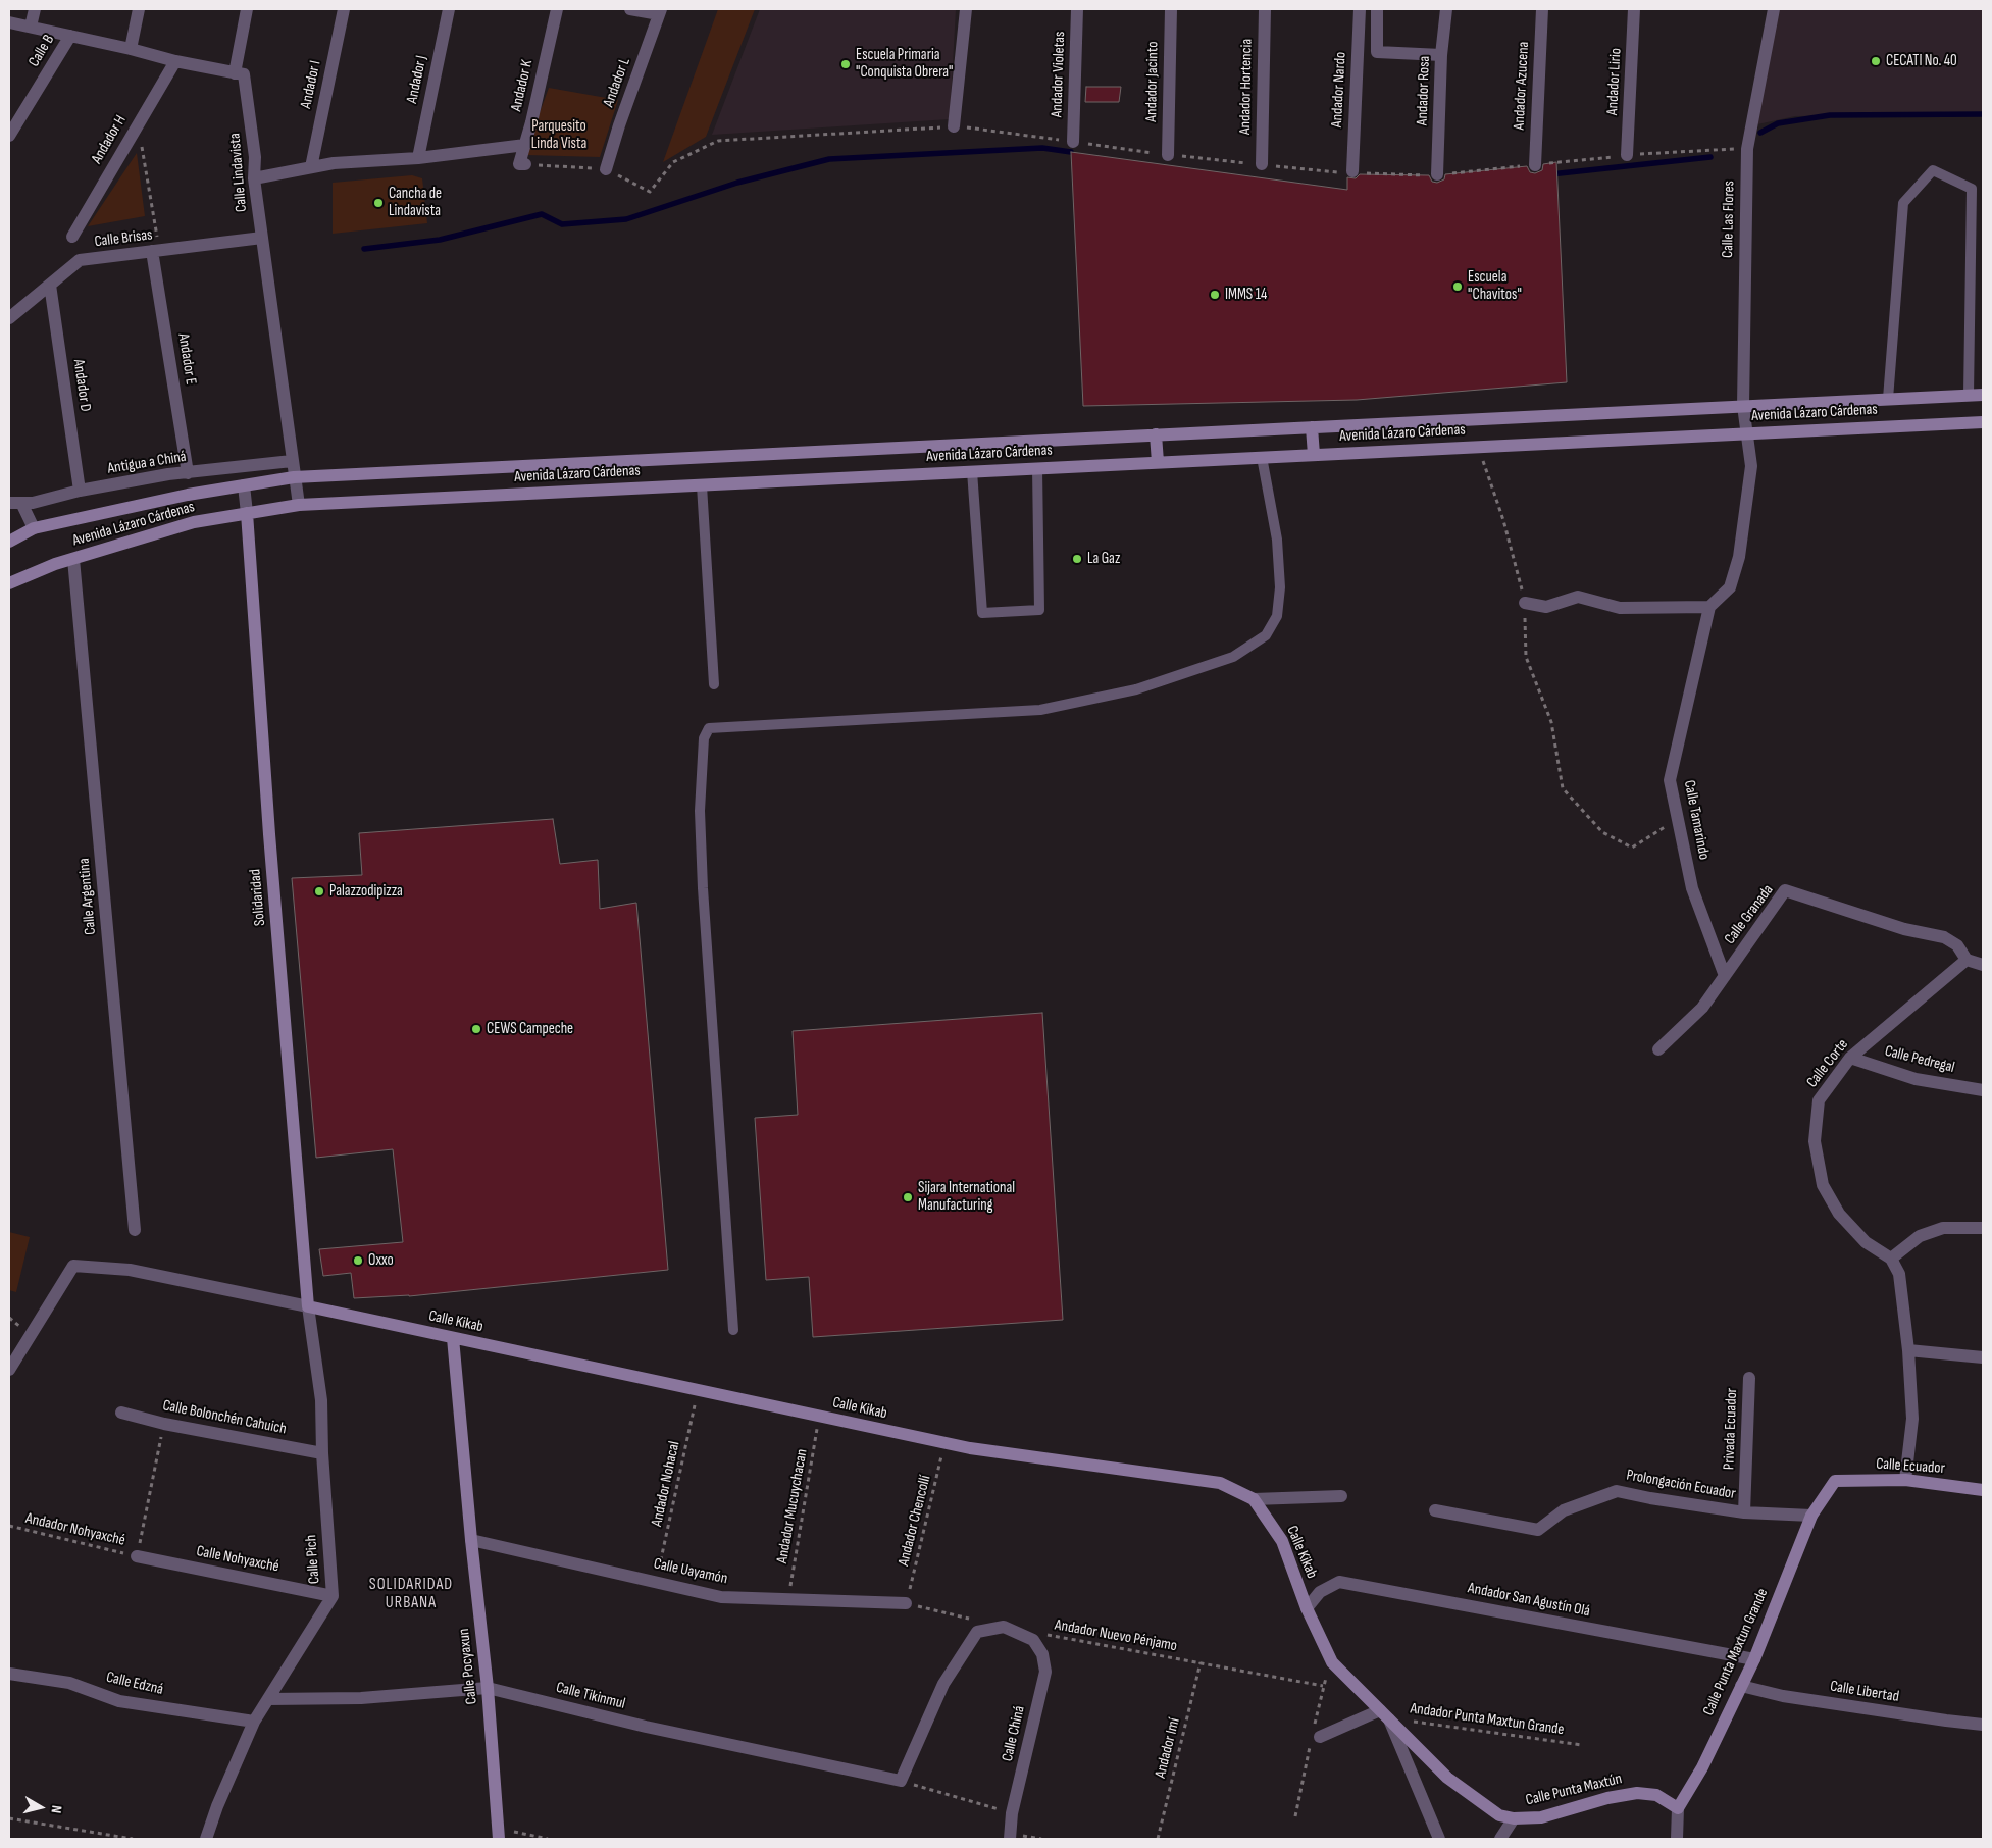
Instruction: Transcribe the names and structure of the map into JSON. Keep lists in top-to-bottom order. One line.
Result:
{"streets":{"main road":["Avenida Lázaro Cárdenas","Solidaridad","Calle Kikab","Calle Ecuador","Calle Punta Maxtun Grande","Calle Pocyaxun","Calle Punta Maxtún"],"street":["Calle B","Andador Violetas","Andador J","Andador Jacinto","Andador Lirio","Andador L","Andador I","Andador K","Andador Azucena","Andador Hortencia","Andador Nardo","Andador Rosa","Andador H","Calle Lindavista","Calle Las Flores","Calle Brisas","Andador E","Andador D","Antigua a Chiná","Calle Tamarindo","Calle Argentina","Calle Granada","Calle Pedregal","Calle Corte","Calle Bolonchén Cahuich","Privada Ecuador","Prolongación Ecuador","Calle Nohyaxché","Calle Pich","Calle Uayamón","Andador San Agustín Olá","Calle Edzná","Calle Libertad","Calle Tikinmul","Calle Chiná"],"path":["Andador Nohacal","Andador Mucuychacan","Andador Chencollí","Andador Nohyaxché","Andador Nuevo Pénjamo","Andador Punta Maxtun Grande","Andador Imí"]},"crossings":[["Calle Lindavista","Calle Brisas"],["Calle Lindavista","Avenida Lázaro Cárdenas"],["Calle Lindavista","Antigua a Chiná"],["Calle Las Flores","Avenida Lázaro Cárdenas"],["Calle Brisas","Andador E"],["Calle Brisas","Andador D"],["Andador E","Antigua a Chiná"],["Andador D","Antigua a Chiná"],["Avenida Lázaro Cárdenas","Calle Argentina"],["Avenida Lázaro Cárdenas","Solidaridad"],["Calle Tamarindo","Calle Granada"],["Solidaridad","Calle Kikab"],["Solidaridad","Calle Pich"],["Calle Granada","Calle Corte"],["Calle Pedregal","Calle Corte"],["Calle Kikab","Andador Nohacal"],["Calle Kikab","Andador Mucuychacan"],["Calle Kikab","Andador Chencollí"],["Calle Kikab","Calle Pich"],["Calle Kikab","Andador San Agustín Olá"],["Calle Kikab","Calle Pocyaxun"],["Calle Kikab","Andador Punta Maxtun Grande"],["Calle Kikab","Calle Punta Maxtún"],["Calle Bolonchén Cahuich","Calle Pich"],["Privada Ecuador","Prolongación Ecuador"],["Calle Ecuador","Calle Punta Maxtun Grande"],["Andador Nohacal","Calle Uayamón"],["Prolongación Ecuador","Calle Punta Maxtun Grande"],["Andador Mucuychacan","Calle Uayamón"],["Andador Chencollí","Calle Uayamón"],["Andador Nohyaxché","Calle Nohyaxché"],["Calle Nohyaxché","Calle Pich"],["Calle Pich","Calle Edzná"],["Calle Pich","Calle Tikinmul"],["Calle Uayamón","Calle Pocyaxun"],["Andador San Agustín Olá","Calle Punta Maxtun Grande"],["Andador Nuevo Pénjamo","Calle Chiná"],["Andador Nuevo Pénjamo","Andador Imí"],["Calle Punta Maxtun Grande","Calle Libertad"],["Calle Punta Maxtun Grande","Calle Punta Maxtún"],["Calle Pocyaxun","Calle Tikinmul"],["Andador Punta Maxtun Grande","Calle Punta Maxtún"]],"districts":["SOLIDARIDAD URBANA"],"parks":["Parquesito Linda Vista"],"places":["CECATI No. 40","Escuela Primaria \"Conquista Obrera\"","Cancha de Lindavista","Escuela \"Chavitos\"","IMMS 14","La Gaz","Palazzodipizza","CEWS Campeche","Sijara International Manufacturing","Oxxo"],"north":"right"}
